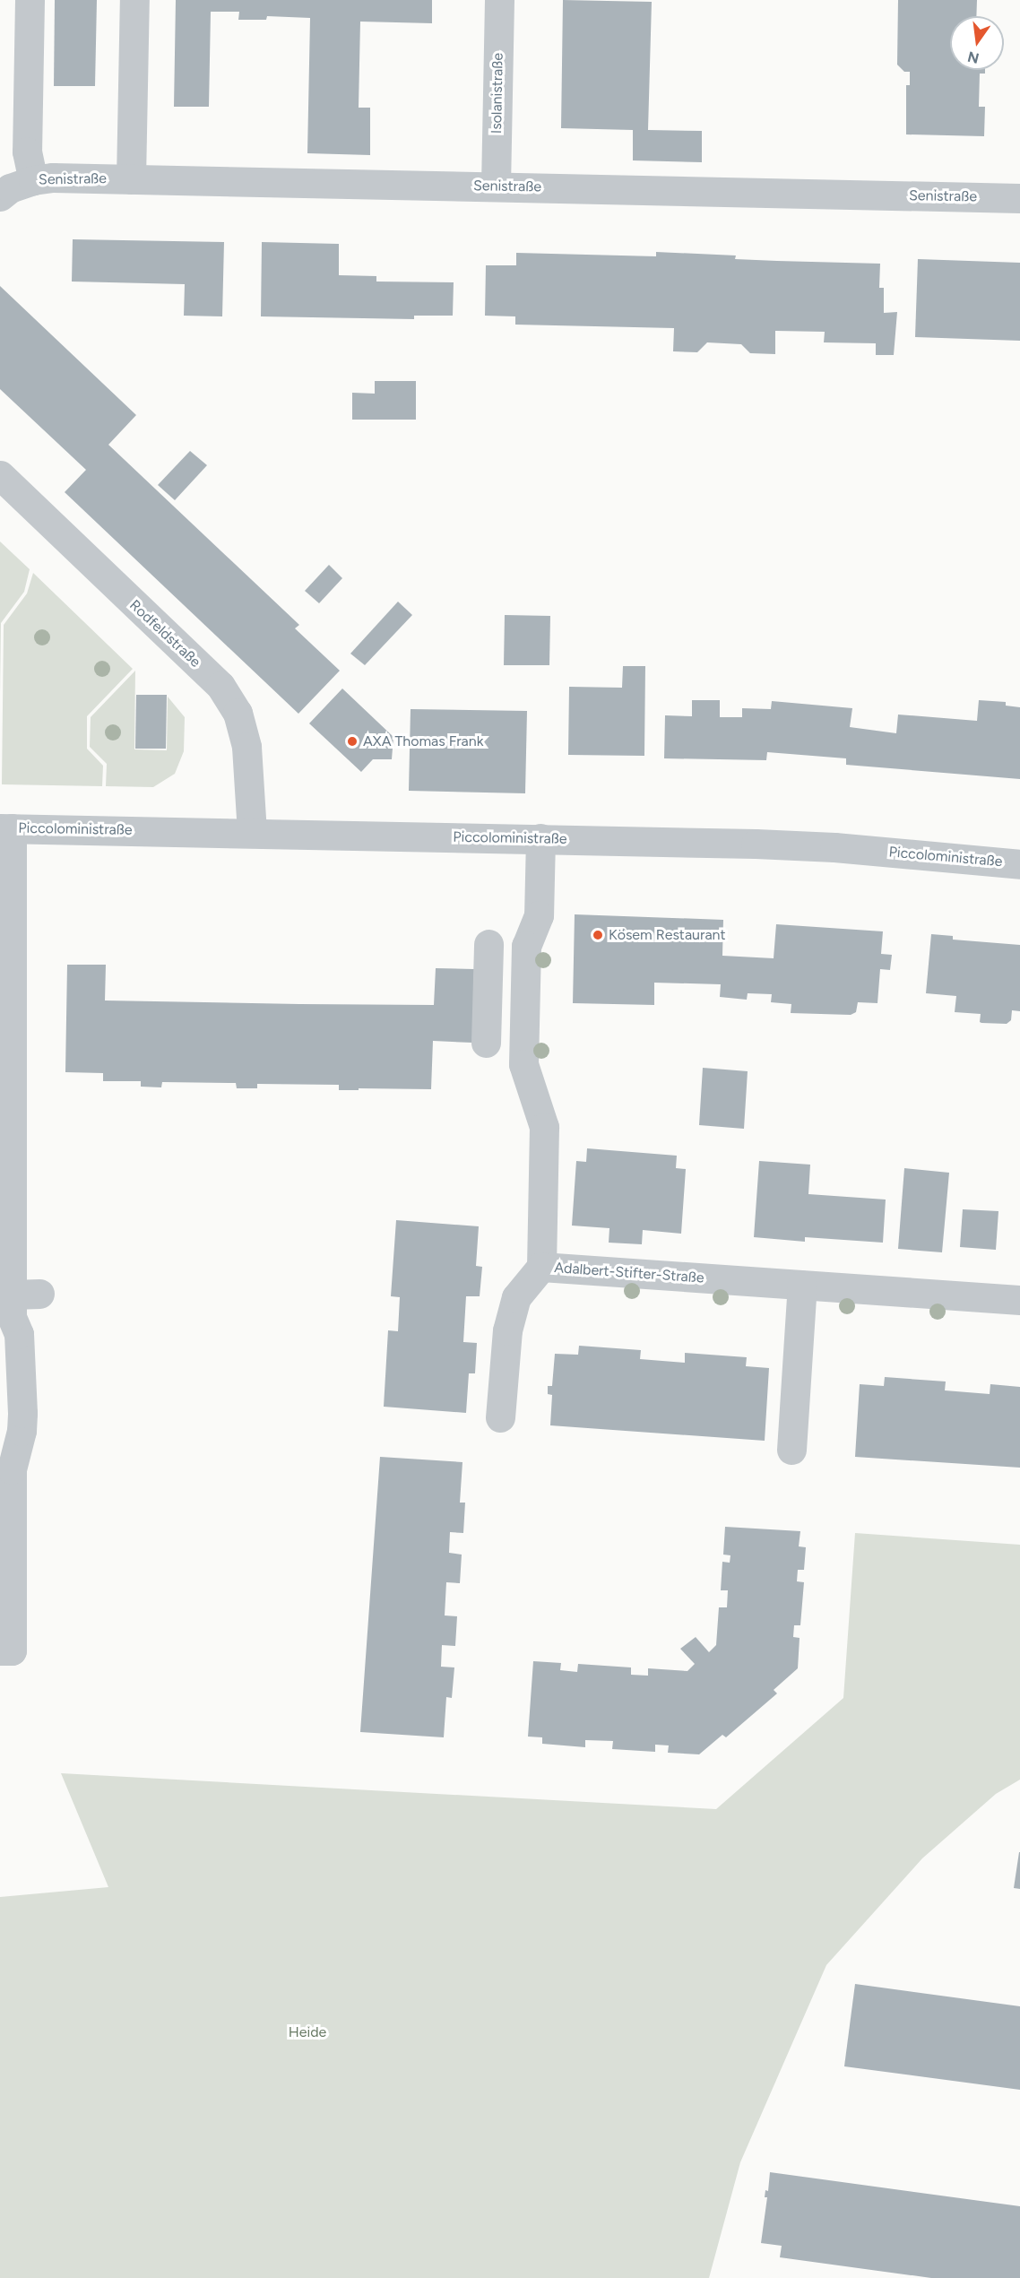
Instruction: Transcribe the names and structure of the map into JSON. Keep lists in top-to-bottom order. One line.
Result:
{"streets":{"street":["Isolanistraße","Senistraße","Rodfeldstraße","Piccoloministraße","Adalbert-Stifter-Straße"]},"crossings":[["Isolanistraße","Senistraße"],["Rodfeldstraße","Piccoloministraße"],["Piccoloministraße","Adalbert-Stifter-Straße"]],"parks":["Heide"],"places":["AXA Thomas Frank","Kösem Restaurant"],"north":"bottom"}
